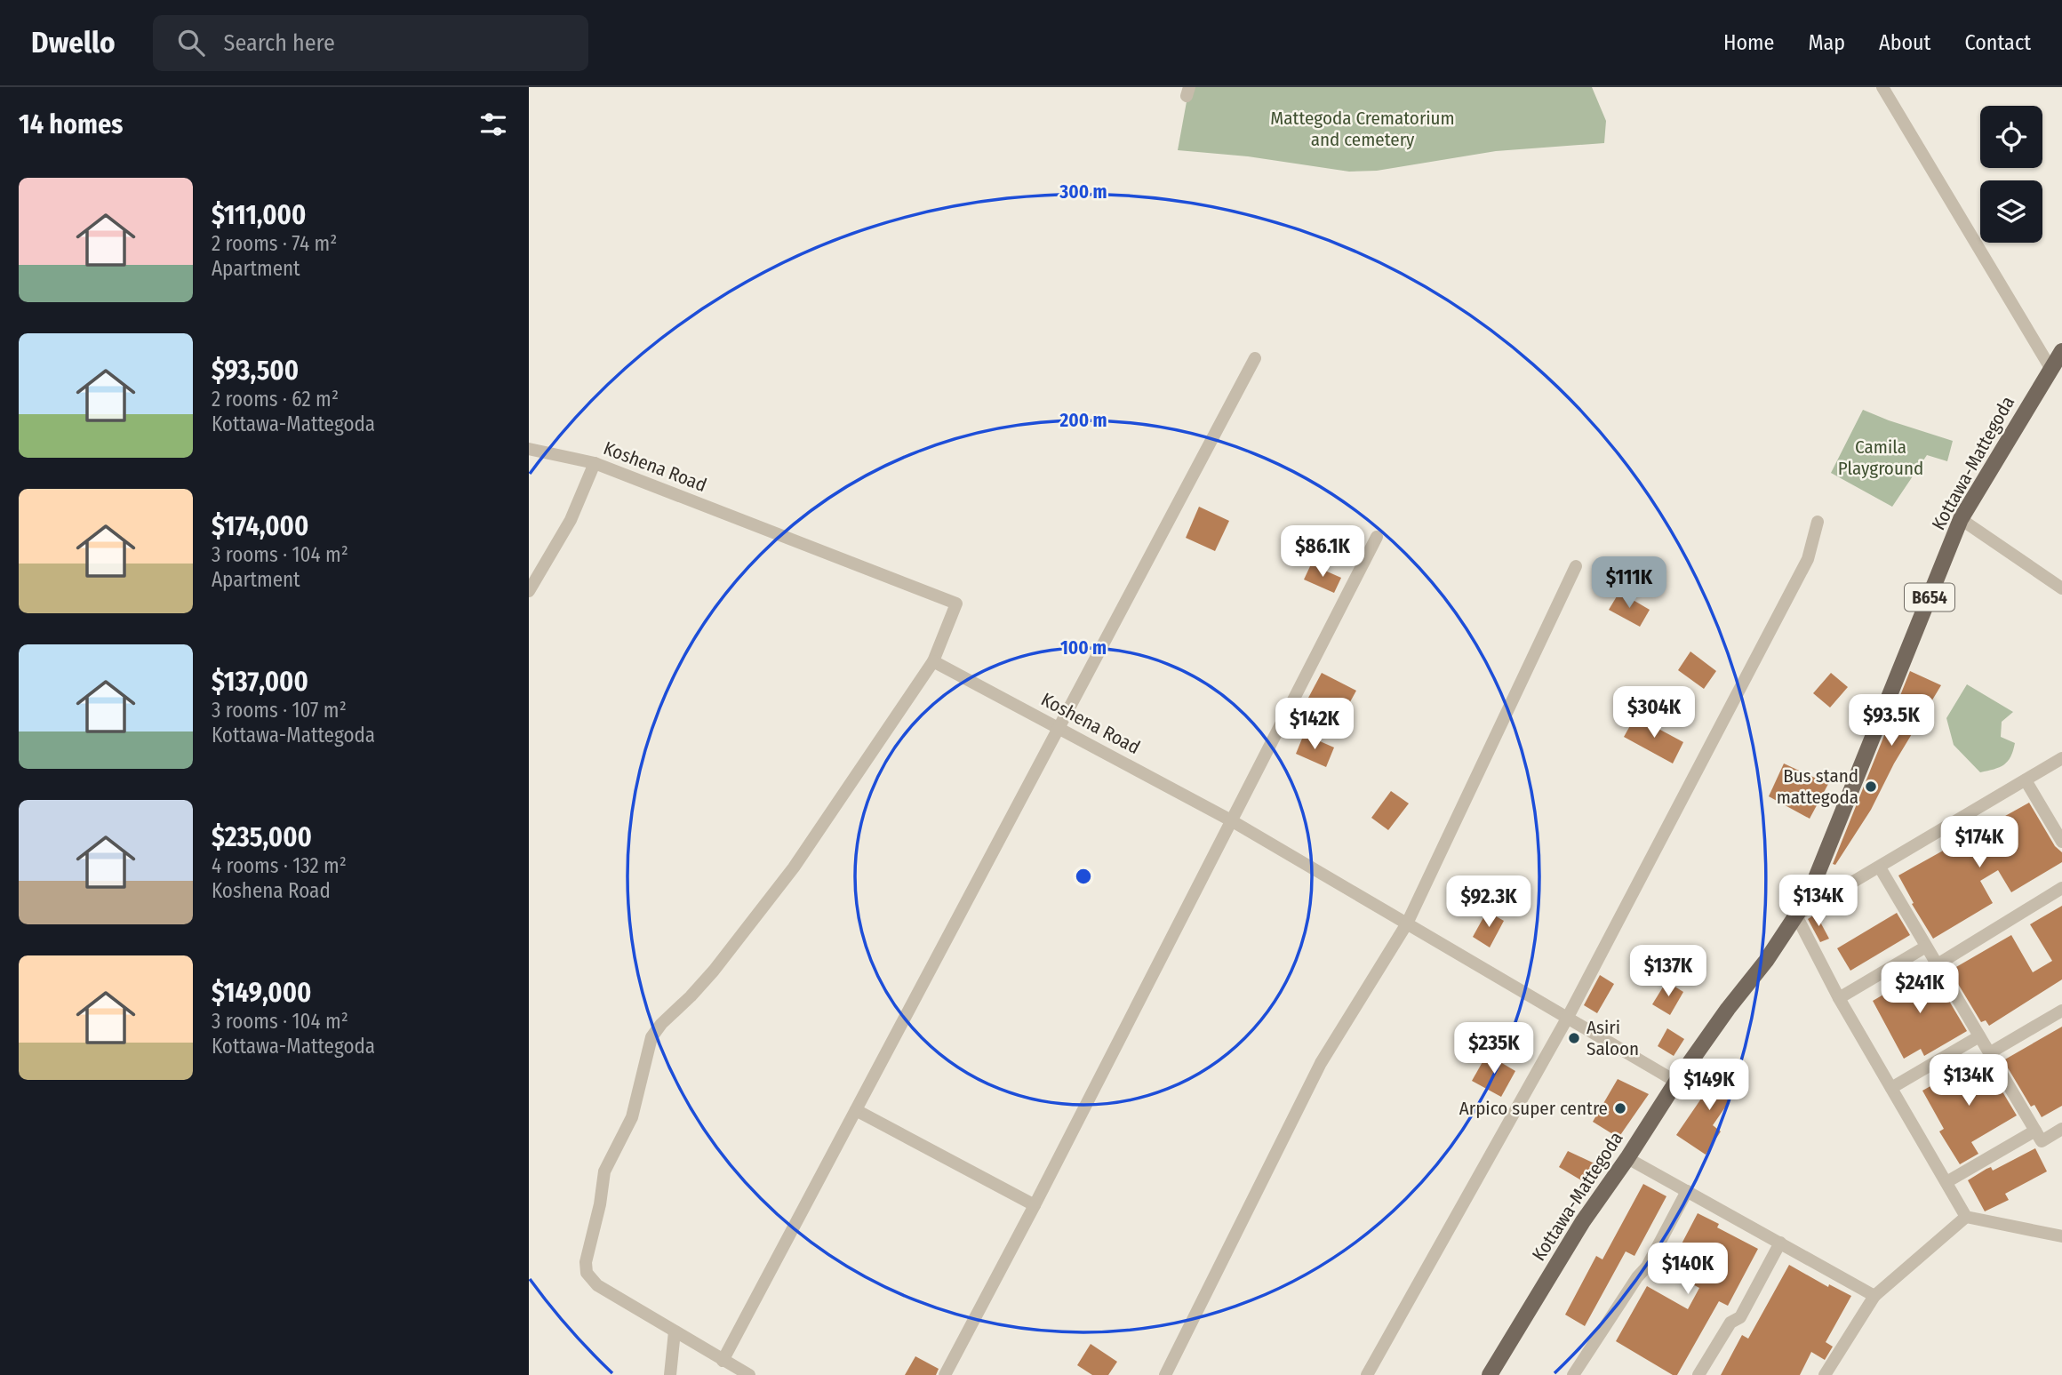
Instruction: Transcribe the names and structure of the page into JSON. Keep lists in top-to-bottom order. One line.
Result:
{"streets":{"main road":["Kottawa-Mattegoda","B654"],"street":["Koshena Road"]},"crossings":[["Kottawa-Mattegoda","Koshena Road"]],"parks":["Mattegoda Crematorium and cemetery","Camila Playground"],"places":["Bus stand mattegoda","Asiri Saloon","Arpico super centre"],"page":{"header":"Dwello","search":"Search here","nav":["Home","Map","About","Contact"],"heading":"14 homes","list":[{"name":"$111,000","note":"2 rooms · 74 m² · Apartment"},{"name":"$93,500","note":"2 rooms · 62 m² · Kottawa-Mattegoda"},{"name":"$174,000","note":"3 rooms · 104 m² · Apartment"},{"name":"$137,000","note":"3 rooms · 107 m² · Kottawa-Mattegoda"},{"name":"$235,000","note":"4 rooms · 132 m² · Koshena Road"},{"name":"$149,000","note":"3 rooms · 104 m² · Kottawa-Mattegoda"}],"price":["$86.1K","$111K","$304K","$93.5K","$142K","$174K","$134K","$92.3K","$137K","$241K","$235K","$134K","$149K","$140K"]},"rings":["300 m","200 m","100 m"]}
